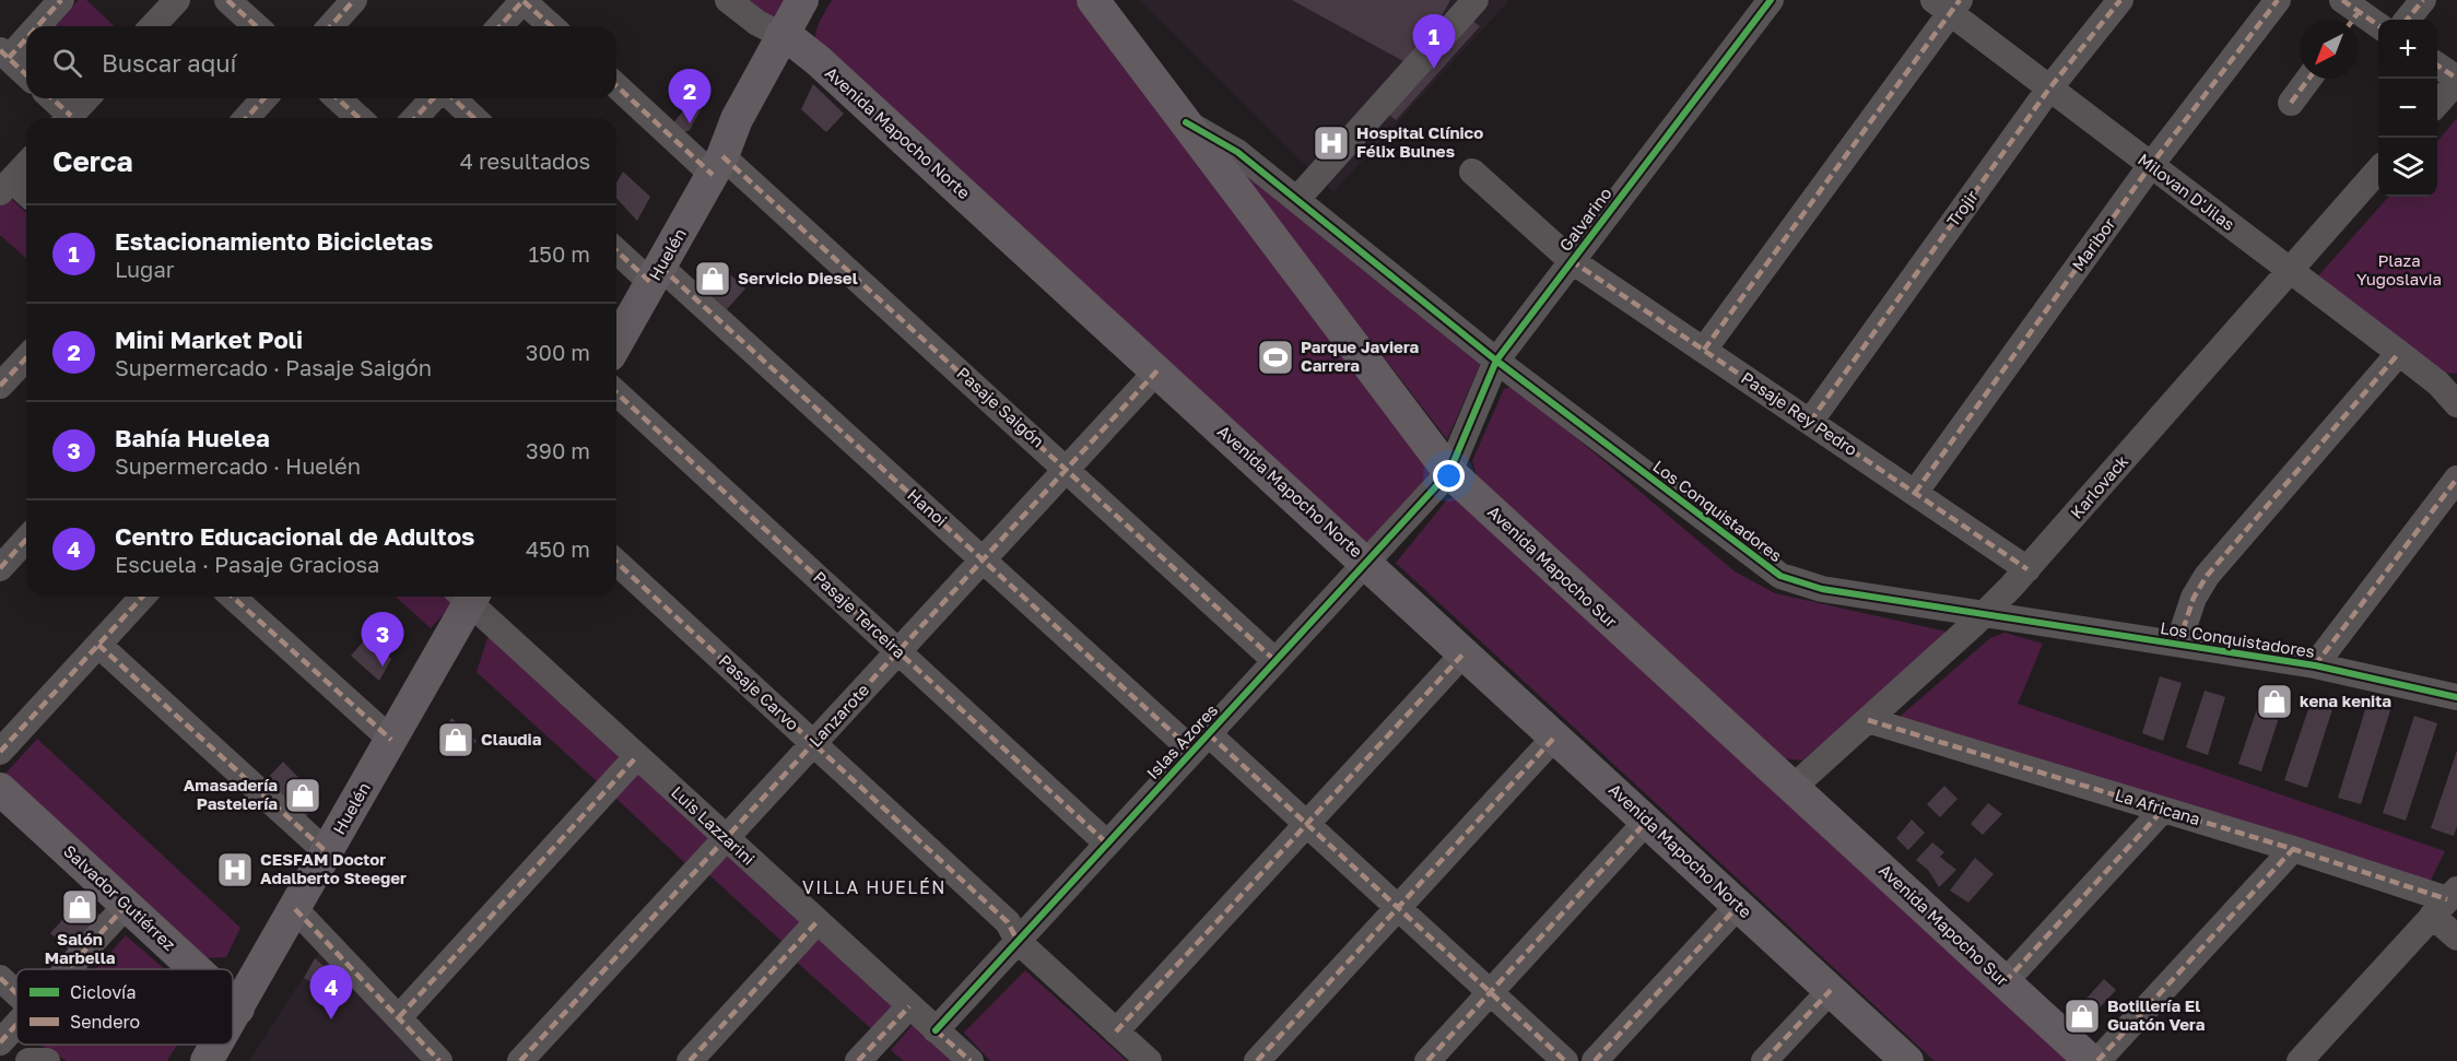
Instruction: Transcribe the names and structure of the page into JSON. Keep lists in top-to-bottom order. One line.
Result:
{"streets":{"main road":["Avenida Mapocho Norte","Huelén","Avenida Mapocho Sur","Salvador Gutiérrez"],"street":["Milovan D'Jilas","Trojir","Galvarino","Maribor","Pasaje Saigón","Pasaje Rey Pedro","Karlovack","Hanoi","Los Conquistadores","Pasaje Terceira","Pasaje Carvo","Lanzarote","Islas Azores","La Africana","Luis Lazzarini"]},"crossings":[["Avenida Mapocho Norte","Huelén"],["Avenida Mapocho Norte","Lanzarote"],["Avenida Mapocho Norte","Islas Azores"],["Milovan D'Jilas","Trojir"],["Milovan D'Jilas","Maribor"],["Milovan D'Jilas","Karlovack"],["Trojir","Pasaje Rey Pedro"],["Galvarino","Pasaje Rey Pedro"],["Galvarino","Los Conquistadores"],["Galvarino","Avenida Mapocho Sur"],["Galvarino","Islas Azores"],["Maribor","Pasaje Rey Pedro"],["Huelén","Pasaje Saigón"],["Huelén","Hanoi"],["Huelén","Salvador Gutiérrez"],["Pasaje Saigón","Lanzarote"],["Pasaje Saigón","Islas Azores"],["Pasaje Rey Pedro","Karlovack"],["Karlovack","Los Conquistadores"],["Karlovack","Avenida Mapocho Sur"],["Karlovack","La Africana"],["Hanoi","Lanzarote"],["Hanoi","Islas Azores"],["Los Conquistadores","Avenida Mapocho Sur"],["Avenida Mapocho Sur","Islas Azores"],["Pasaje Terceira","Lanzarote"],["Pasaje Terceira","Islas Azores"],["Pasaje Carvo","Lanzarote"],["Pasaje Carvo","Islas Azores"],["Lanzarote","Luis Lazzarini"],["Islas Azores","Luis Lazzarini"]],"districts":["VILLA HUELÉN"],"parks":["Plaza Yugoslavia"],"places":{"hospital":["Hospital Clínico Félix Bulnes","CESFAM Doctor Adalberto Steeger"],"shop":["Servicio Diesel","kena kenita","Claudia","Amasadería Pastelería","Salón Marbella","Botillería El Guatón Vera"],"sports":["Parque Javiera Carrera"]},"legend":["Ciclovía","Sendero"],"north":"bottom left","page":{"pins":["1","2","3","4"],"map_buttons":["+","−"],"search":"Buscar aquí","heading":["Cerca","4 resultados"],"list":[{"mark":"1","name":"Estacionamiento Bicicletas","note":"Lugar","value":"150 m"},{"mark":"2","name":"Mini Market Poli","note":"Supermercado · Pasaje Saigón","value":"300 m"},{"mark":"3","name":"Bahía Huelea","note":"Supermercado · Huelén","value":"390 m"},{"mark":"4","name":"Centro Educacional de Adultos","note":"Escuela · Pasaje Graciosa","value":"450 m"}]}}
